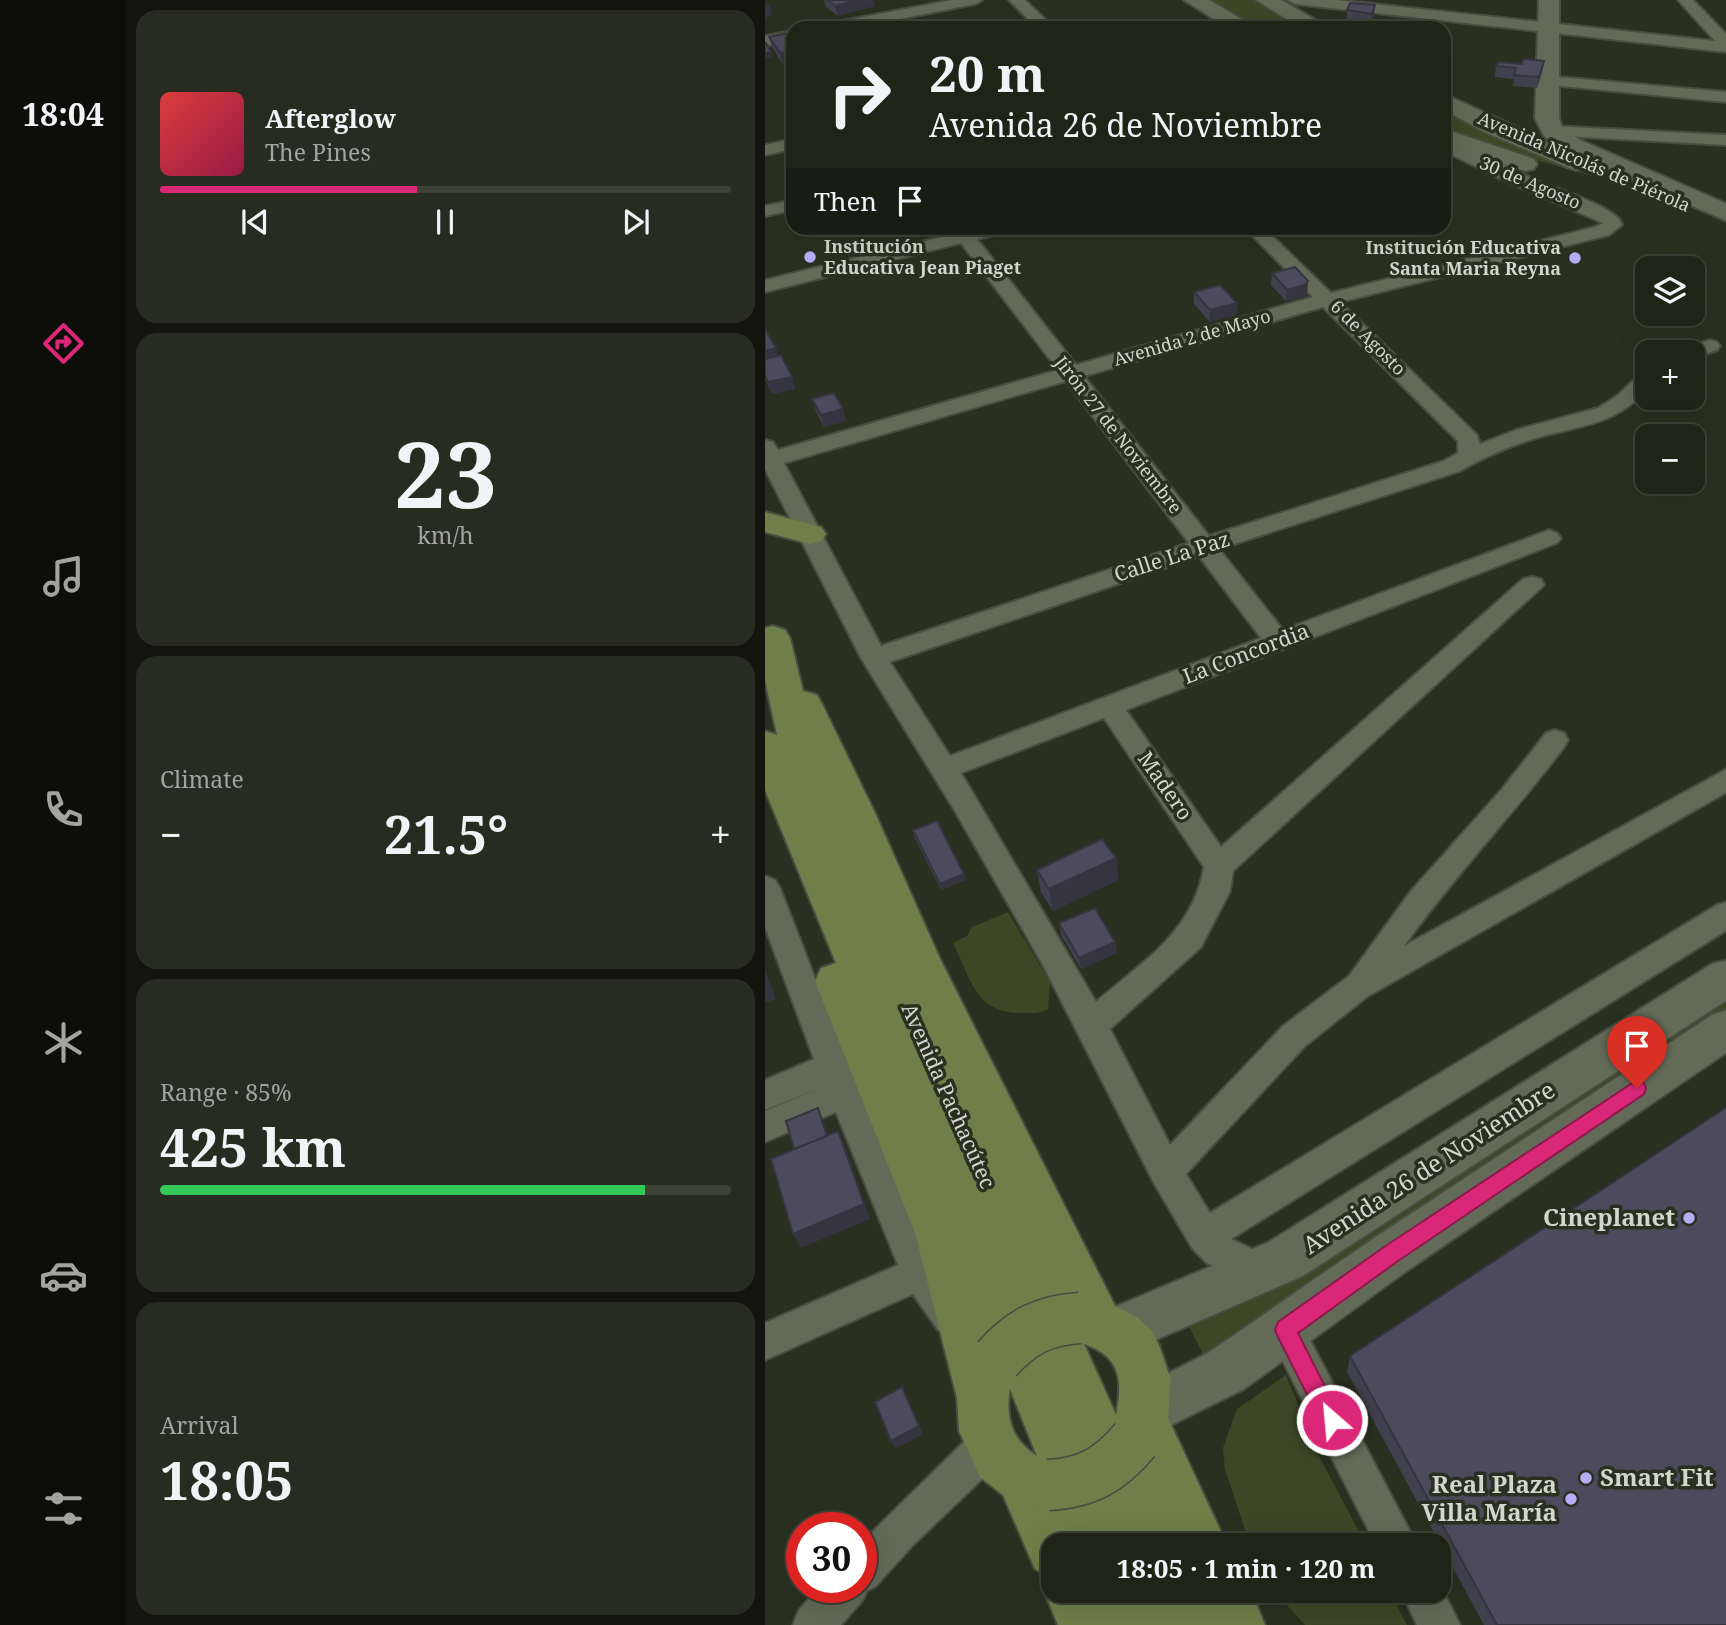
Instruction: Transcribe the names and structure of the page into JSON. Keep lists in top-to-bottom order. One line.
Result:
{"streets":{"main road":["Avenida Nicolás de Piérola","Avenida Pachacútec","Avenida 26 de Noviembre"],"street":["30 de Agosto","Avenida 2 de Mayo","6 de Agosto","Jirón 27 de Noviembre","Calle La Paz","La Concordia","Madero"]},"crossings":[["30 de Agosto","Avenida 2 de Mayo"],["Avenida 2 de Mayo","6 de Agosto"],["Avenida 2 de Mayo","Jirón 27 de Noviembre"],["6 de Agosto","Calle La Paz"],["Jirón 27 de Noviembre","Calle La Paz"],["Jirón 27 de Noviembre","La Concordia"],["La Concordia","Madero"],["Avenida Pachacútec","Avenida 26 de Noviembre"]],"places":["Institución Educativa Jean Piaget","Institución Educativa Santa Maria Reyna","Cineplanet","Smart Fit","Real Plaza Villa María"],"page":{"tabs":"18:04","turn":["20 m","Avenida 26 de Noviembre"],"song":["Afterglow","The Pines"],"then":"Then","map_buttons":["+","−"],"tile":[["23","km/h"],"Climate",["Range · 85%","425 km"],["Arrival","18:05"]],"heat":["−","21.5°","+"],"limit":"30","trip":"18:05 · 1 min · 120 m"}}
